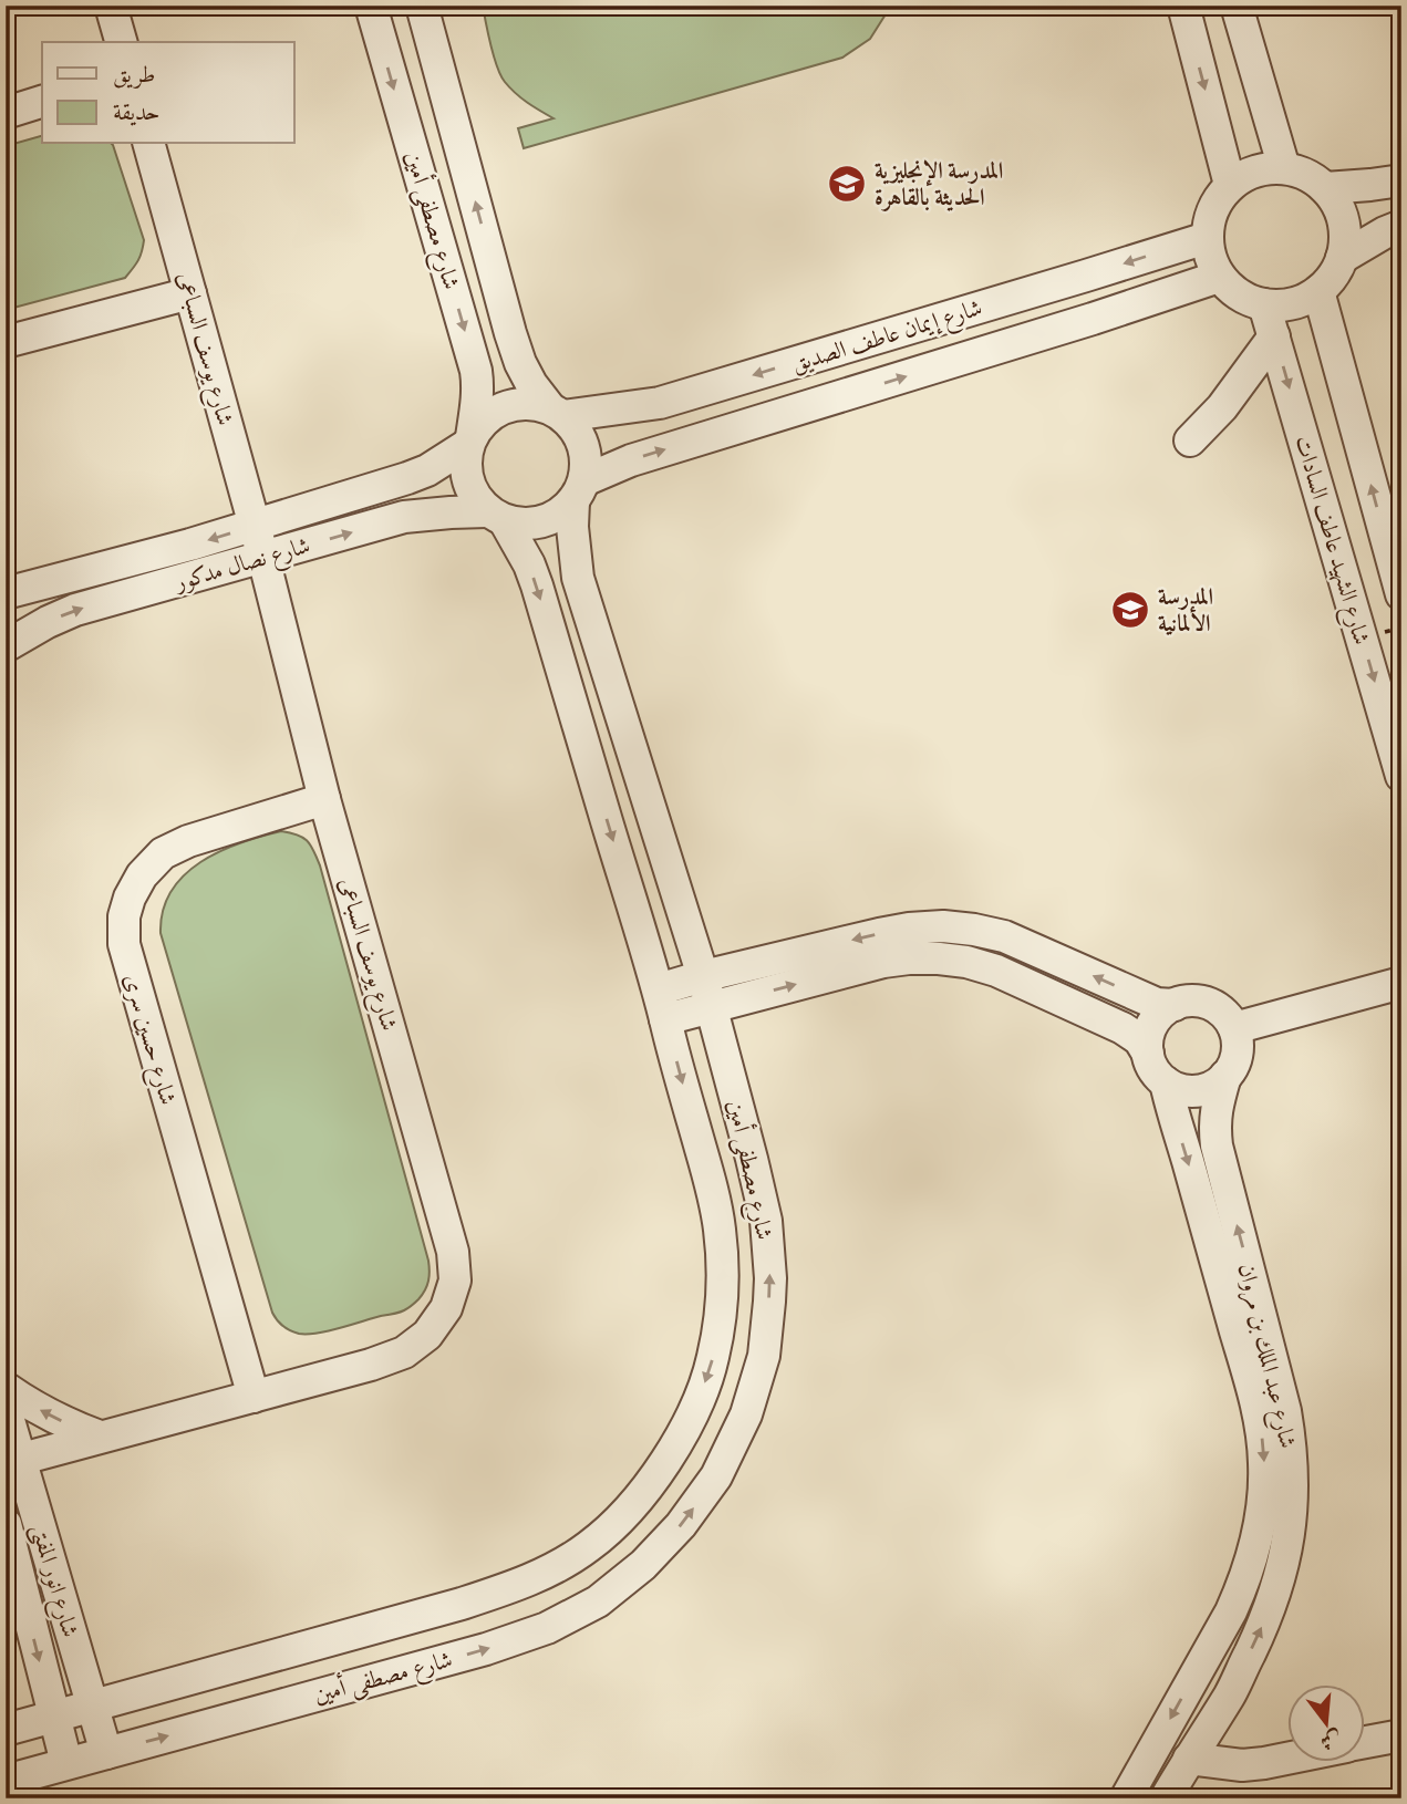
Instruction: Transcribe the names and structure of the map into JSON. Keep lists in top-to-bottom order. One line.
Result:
{"streets":{"street":["شارع مصطفى أمين","شارع إيمان عاطف الصديق","شارع يوسف السباعى","شارع الشهيد عاطف السادات","شارع نصال مدكور","شارع حسين سرى","شارع عبد الملك بن مروان","شارع انور المفتى"]},"crossings":[["شارع مصطفى أمين","شارع إيمان عاطف الصديق"],["شارع مصطفى أمين","شارع نصال مدكور"],["شارع مصطفى أمين","شارع عبد الملك بن مروان"],["شارع مصطفى أمين","شارع انور المفتى"],["شارع إيمان عاطف الصديق","شارع الشهيد عاطف السادات"],["شارع إيمان عاطف الصديق","شارع نصال مدكور"],["شارع يوسف السباعى","شارع نصال مدكور"],["شارع يوسف السباعى","شارع حسين سرى"],["شارع يوسف السباعى","شارع انور المفتى"]],"places":{"school or university":["المدرسة الإنجليزية الحديثة بالقاهرة","المدرسة الألمانية"]},"legend":["طريق","حديقة"],"north":"bottom"}
